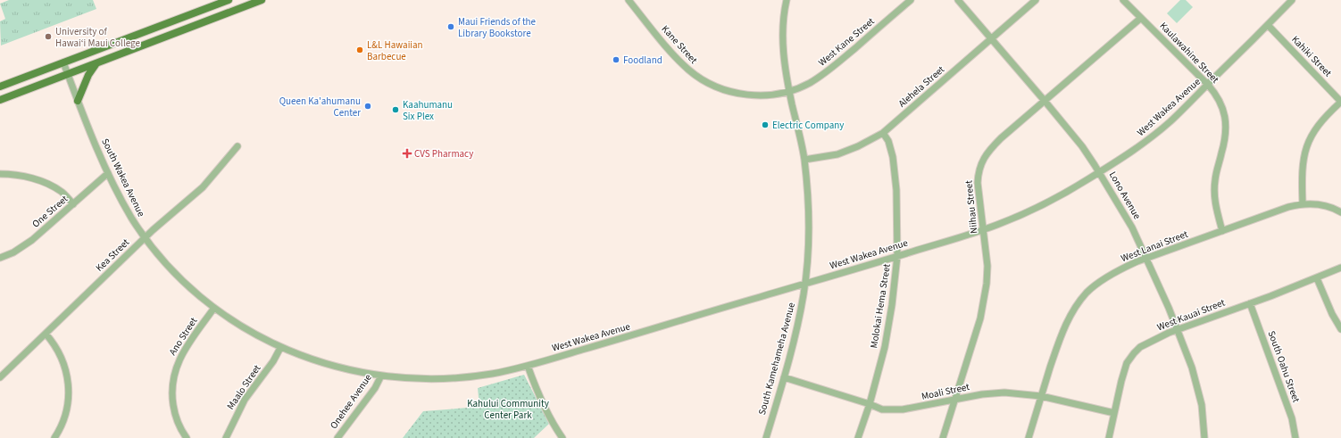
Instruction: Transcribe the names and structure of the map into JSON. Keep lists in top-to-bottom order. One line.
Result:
{"streets":{"street":["West Kane Street","Kane Street","Kaulawahine Street","Kahiki Street","Alehela Street","West Wakea Avenue","South Wakea Avenue","Lono Avenue","Niihau Street","One Street","West Lanai Street","Kea Street","Molokai Hema Street","West Kauai Street","Ano Street","South Kamehameha Avenue","South Oahu Street","Maalo Street","Moali Street","Onehee Avenue"]},"crossings":[["West Kane Street","Kane Street"],["West Kane Street","South Kamehameha Avenue"],["Kane Street","South Kamehameha Avenue"],["Kaulawahine Street","West Wakea Avenue"],["Kaulawahine Street","Niihau Street"],["Kaulawahine Street","West Lanai Street"],["Kahiki Street","West Wakea Avenue"],["Alehela Street","Lono Avenue"],["Alehela Street","Molokai Hema Street"],["Alehela Street","South Kamehameha Avenue"],["West Wakea Avenue","South Wakea Avenue"],["West Wakea Avenue","Lono Avenue"],["West Wakea Avenue","Niihau Street"],["West Wakea Avenue","Molokai Hema Street"],["West Wakea Avenue","South Kamehameha Avenue"],["West Wakea Avenue","Onehee Avenue"],["South Wakea Avenue","One Street"],["South Wakea Avenue","Kea Street"],["South Wakea Avenue","Ano Street"],["South Wakea Avenue","Maalo Street"],["South Wakea Avenue","Onehee Avenue"],["Lono Avenue","Niihau Street"],["Lono Avenue","West Lanai Street"],["Lono Avenue","West Kauai Street"],["Niihau Street","Moali Street"],["West Lanai Street","Moali Street"],["Molokai Hema Street","Moali Street"],["West Kauai Street","South Oahu Street"],["West Kauai Street","Moali Street"],["South Kamehameha Avenue","Moali Street"]],"parks":["Kahului Community Center Park"],"places":{"other":["Maui Friends of the Library Bookstore","University of Hawai‘i Maui College","L&L Hawaiian Barbecue","Foodland","Queen Ka'ahumanu Center","Kaahumanu Six Plex","Electric Company"],"health":["CVS Pharmacy"]}}
